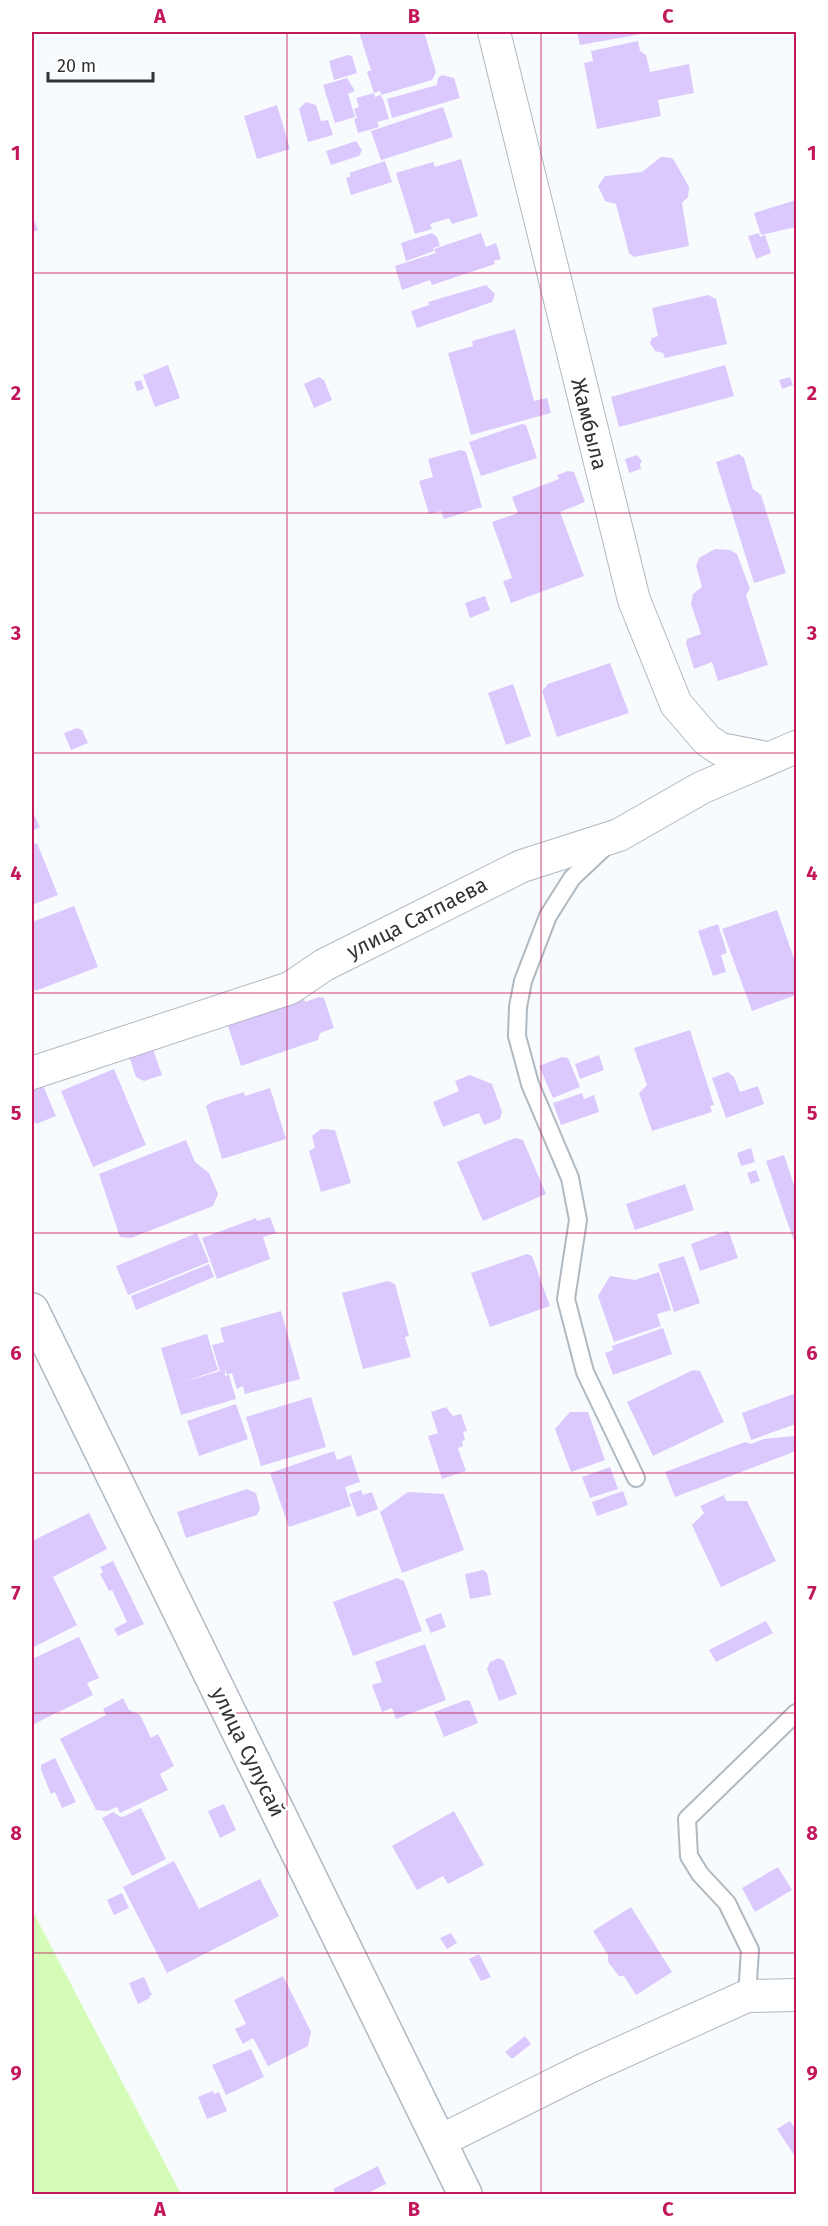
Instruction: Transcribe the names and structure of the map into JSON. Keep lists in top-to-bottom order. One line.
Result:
{"streets":{"main road":["улица Сулусай"],"street":["Жамбыла","улица Сатпаева"]},"crossings":[["Жамбыла","улица Сатпаева"]],"scale_bar":"20 m","grid":{"columns":["A","B","C"],"rows":["1","2","3","4","5","6","7","8","9"]}}
